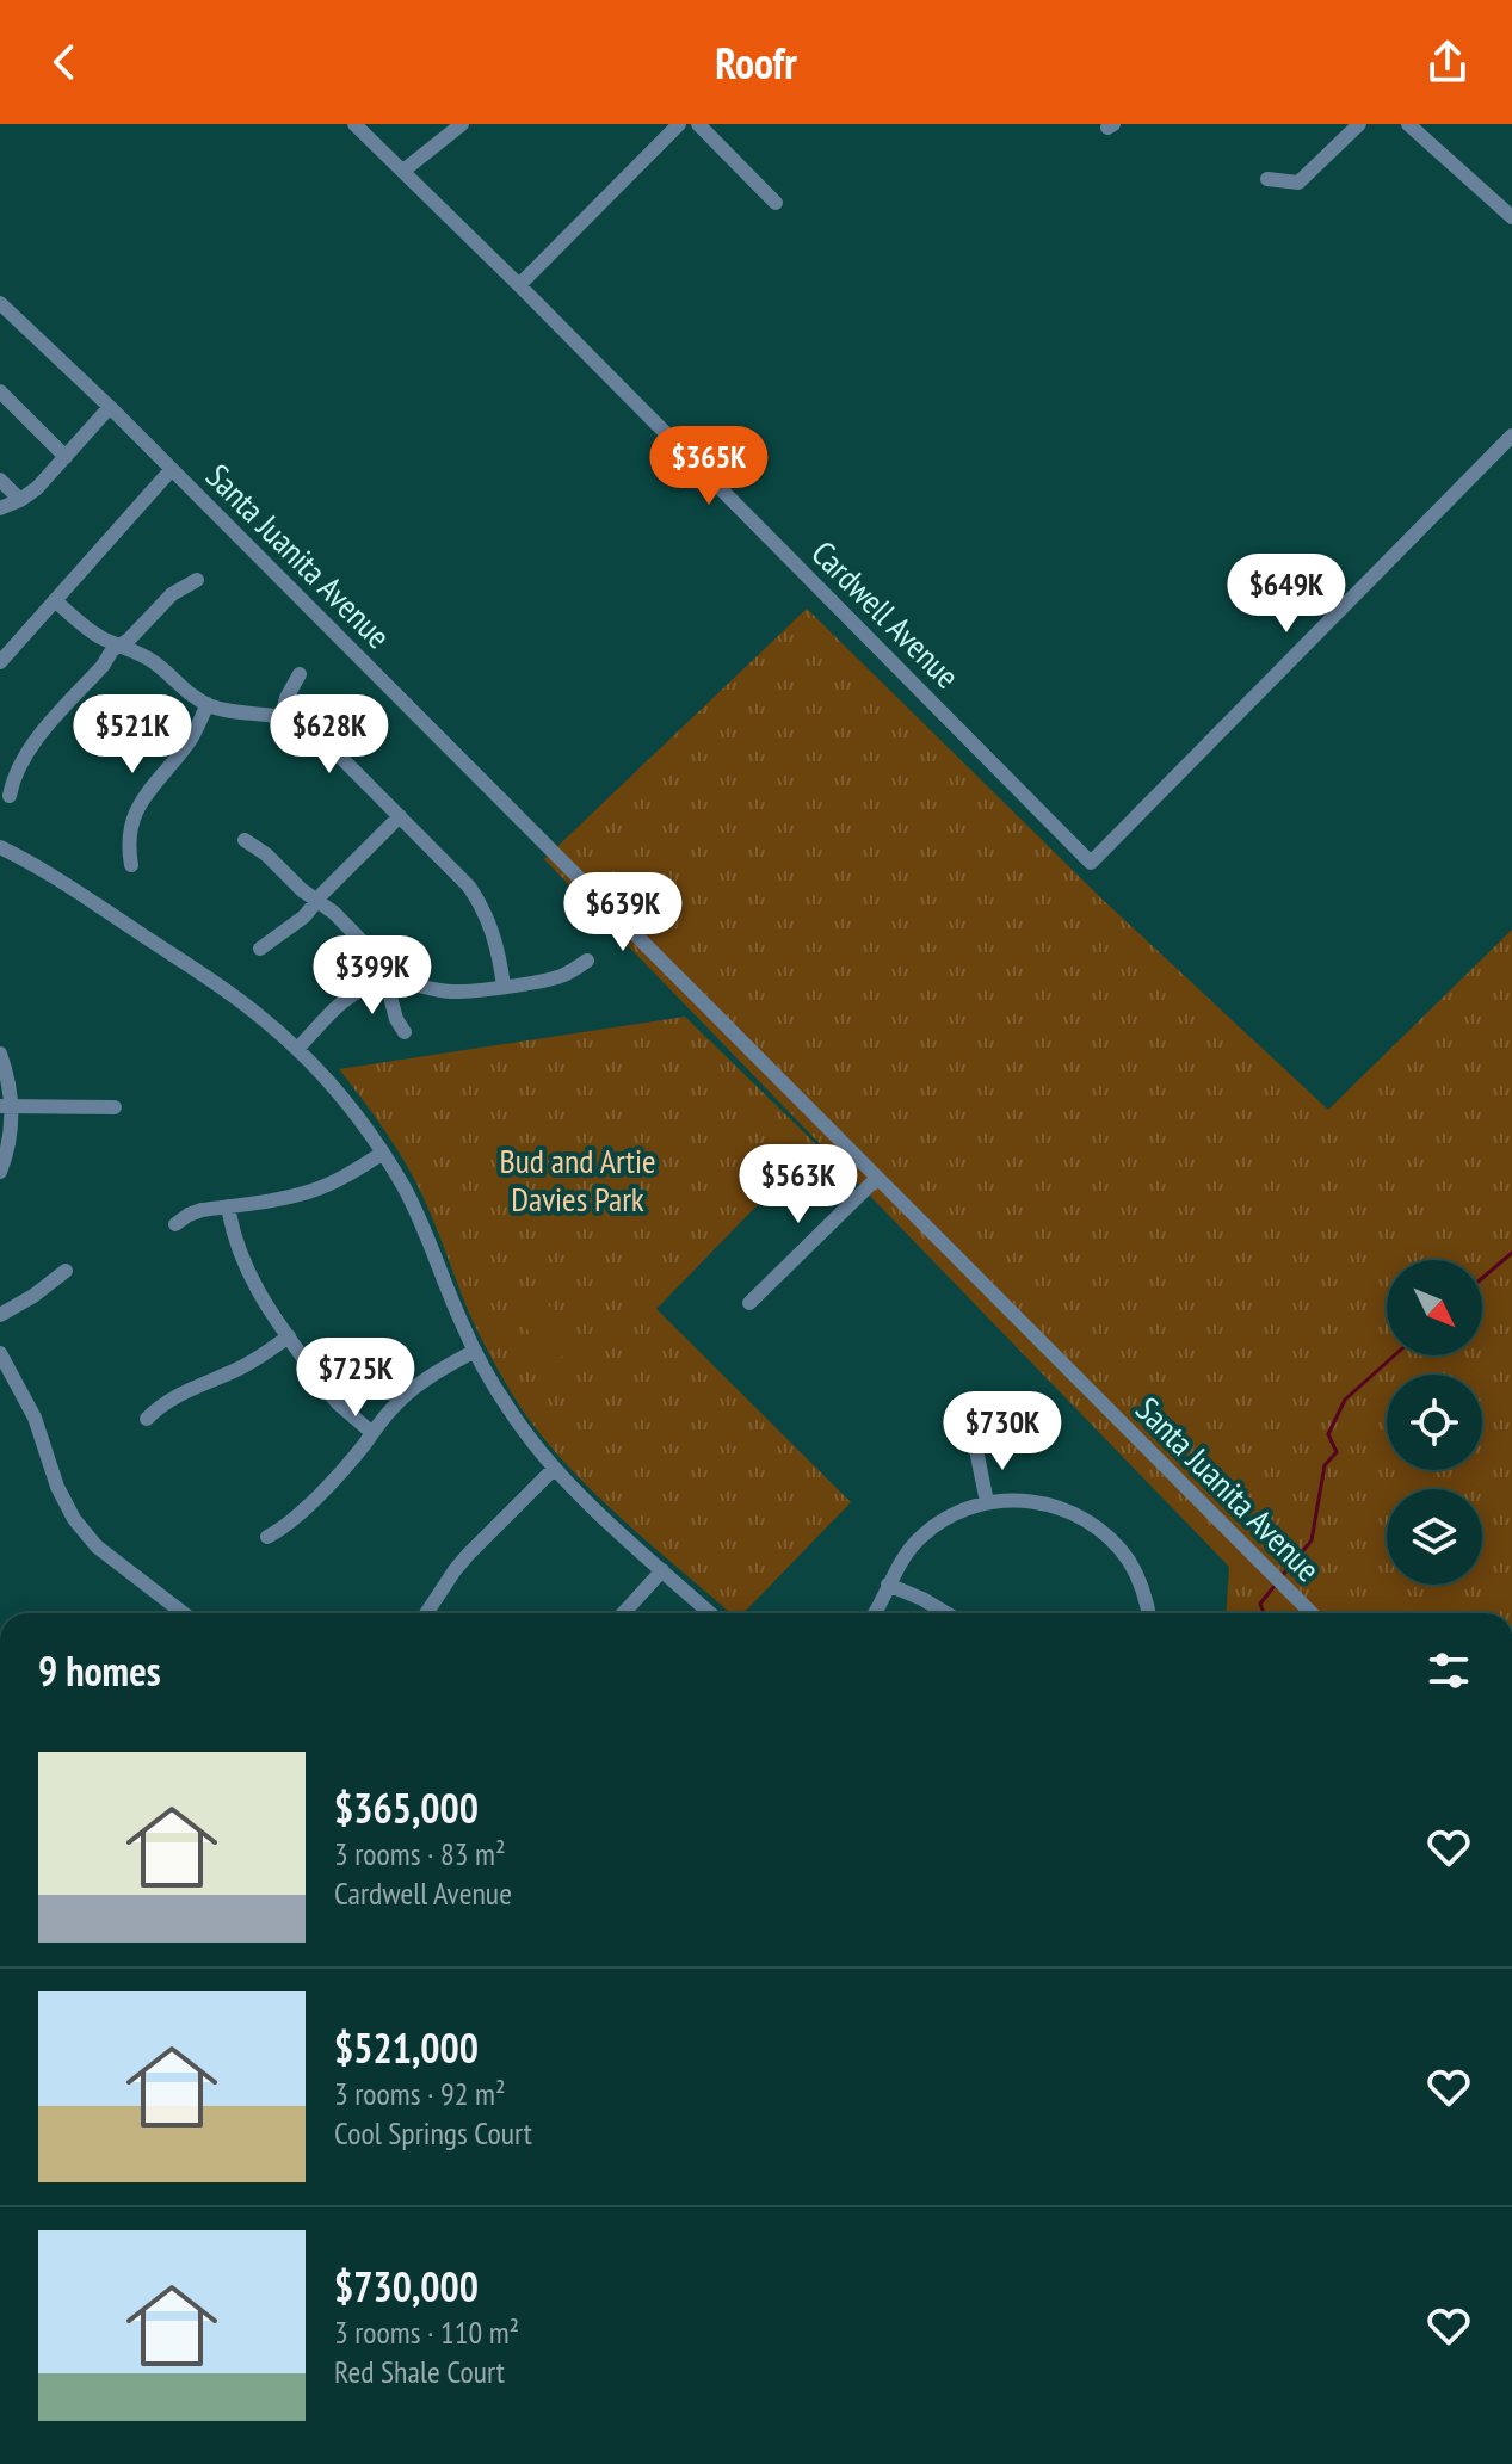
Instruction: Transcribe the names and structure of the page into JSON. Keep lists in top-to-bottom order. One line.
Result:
{"streets":{"street":["Santa Juanita Avenue","Cardwell Avenue"]},"parks":["Bud and Artie Davies Park"],"north":"bottom right","page":{"header":"Roofr","price":["$365K","$649K","$521K","$628K","$639K","$399K","$563K","$725K","$730K"],"heading":"9 homes","list":[{"name":"$365,000","note":"3 rooms · 83 m² · Cardwell Avenue"},{"name":"$521,000","note":"3 rooms · 92 m² · Cool Springs Court"},{"name":"$730,000","note":"3 rooms · 110 m² · Red Shale Court"}]}}
